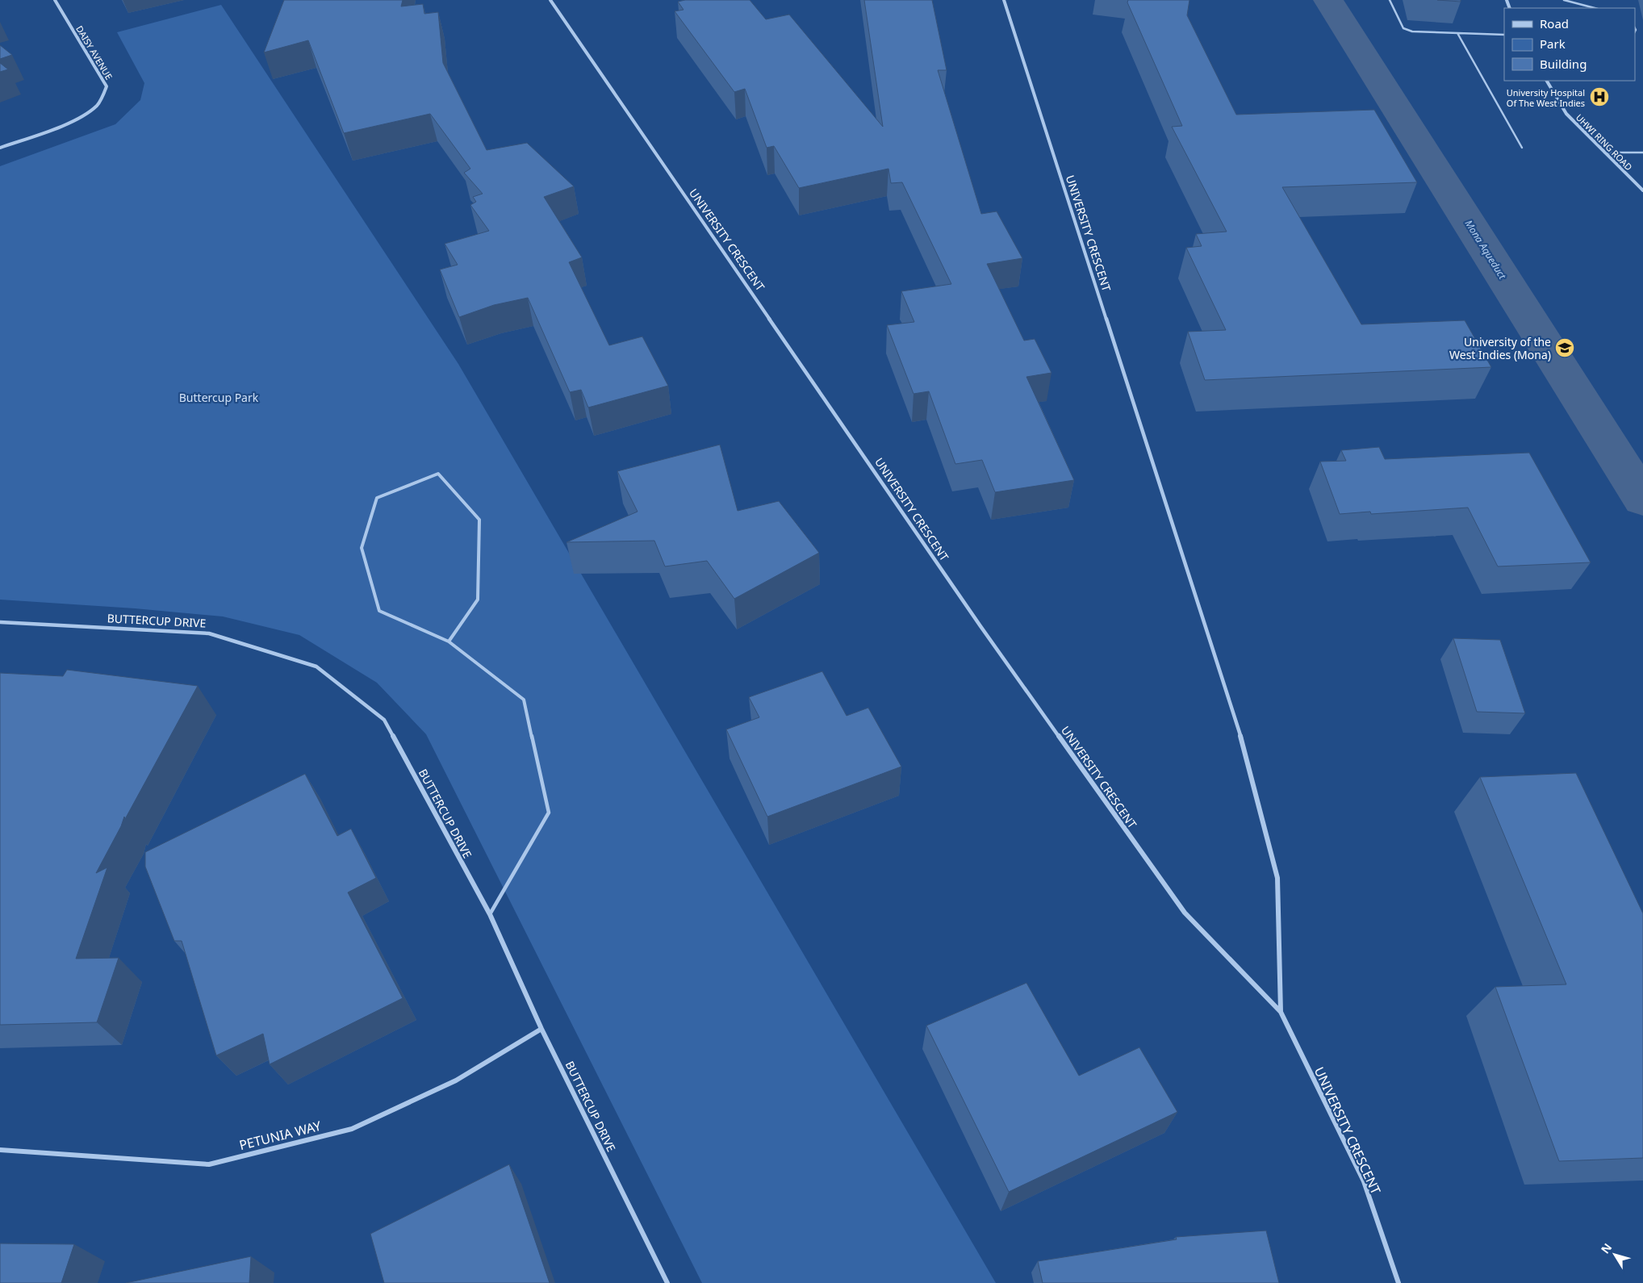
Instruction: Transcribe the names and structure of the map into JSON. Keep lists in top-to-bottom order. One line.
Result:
{"streets":{"street":["DAISY AVENUE","UHWI RING ROAD","UNIVERSITY CRESCENT","BUTTERCUP DRIVE","PETUNIA WAY"]},"crossings":[["BUTTERCUP DRIVE","PETUNIA WAY"]],"water":["Mona Aqueduct"],"parks":["Buttercup Park"],"places":{"hospital":["University Hospital Of The West Indies"],"school or university":["University of the West Indies (Mona)"]},"legend":["Road","Park","Building"],"north":"top left"}
